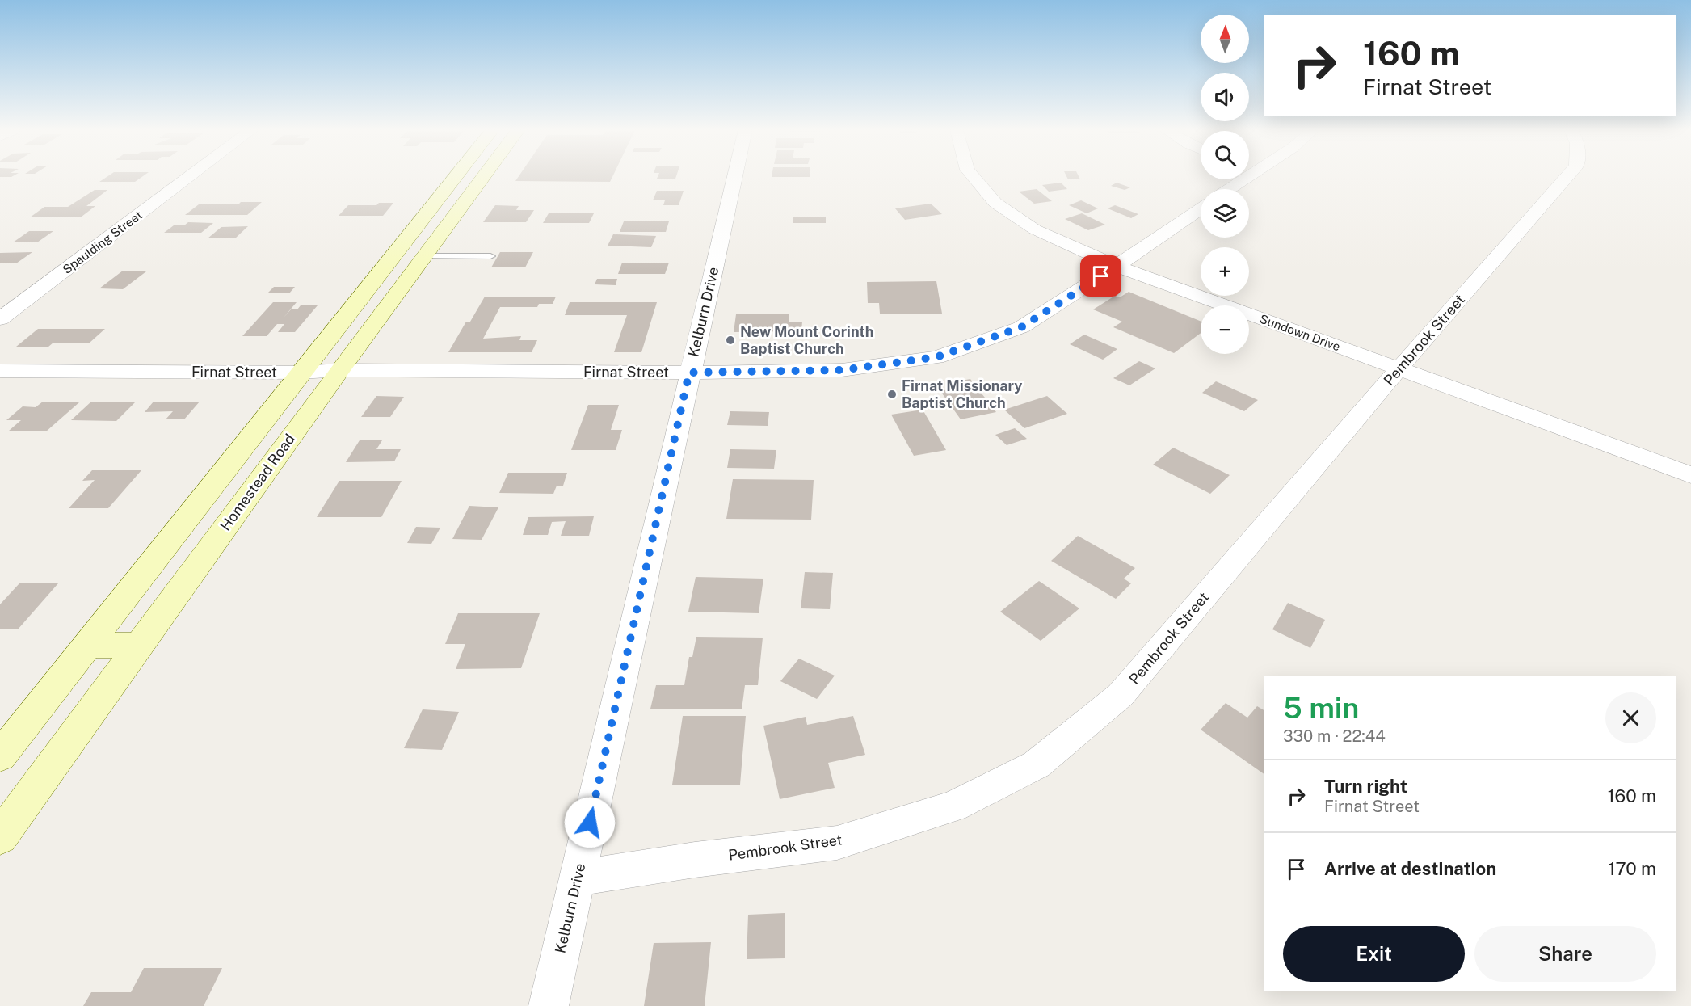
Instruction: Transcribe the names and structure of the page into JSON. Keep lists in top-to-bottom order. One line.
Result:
{"streets":{"main road":["Homestead Road"],"street":["Spaulding Street","Kelburn Drive","Sundown Drive","Pembrook Street","Firnat Street"]},"crossings":[["Kelburn Drive","Pembrook Street"],["Kelburn Drive","Firnat Street"],["Sundown Drive","Pembrook Street"],["Sundown Drive","Firnat Street"],["Firnat Street","Homestead Road"]],"places":["New Mount Corinth Baptist Church","Firnat Missionary Baptist Church"],"north":"top","page":{"map_buttons":["+","−"],"turn":["160 m","Firnat Street"],"heading":["5 min","330 m · 22:44"],"list":[{"name":"Turn right","note":"Firnat Street","value":"160 m"},{"name":"Arrive at destination","value":"170 m"}],"buttons":["Exit","Share"]}}
